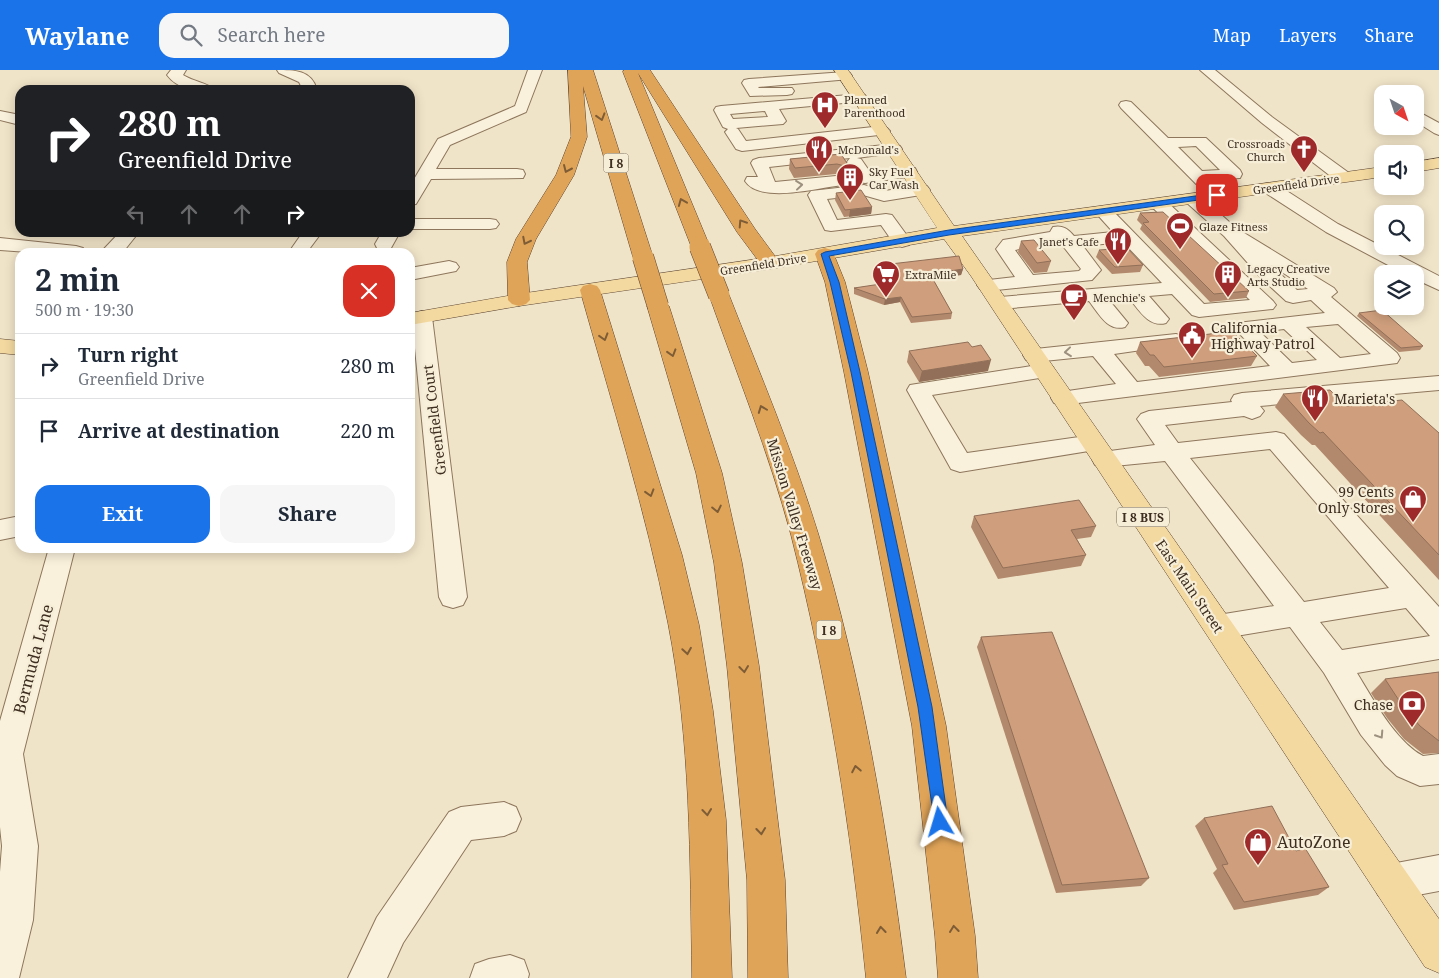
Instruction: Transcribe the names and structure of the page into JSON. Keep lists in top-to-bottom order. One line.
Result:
{"streets":{"highway":["I 8","Mission Valley Freeway"],"main road":["Greenfield Drive","I 8 BUS","East Main Street"],"street":["Greenfield Court","Bermuda Lane"]},"crossings":[["Greenfield Drive","Greenfield Court"],["Greenfield Drive","East Main Street"]],"places":{"hospital":["Planned Parenthood"],"restaurant":["McDonald's","Janet's Cafe","Marieta's"],"church":["Crossroads Church"],"building":["Sky Fuel Car Wash","Legacy Creative Arts Studio"],"sports":["Glaze Fitness"],"supermarket":["ExtraMile"],"cafe":["Menchie's"],"public building":["California Highway Patrol"],"shop":["99 Cents Only Stores","AutoZone"],"bank":["Chase"]},"north":"bottom right","page":{"header":"Waylane","search":"Search here","nav":["Map","Layers","Share"],"turn":["280 m","Greenfield Drive"],"heading":["2 min","500 m · 19:30"],"list":[{"name":"Turn right","note":"Greenfield Drive","value":"280 m"},{"name":"Arrive at destination","value":"220 m"}],"buttons":["Exit","Share"]}}
